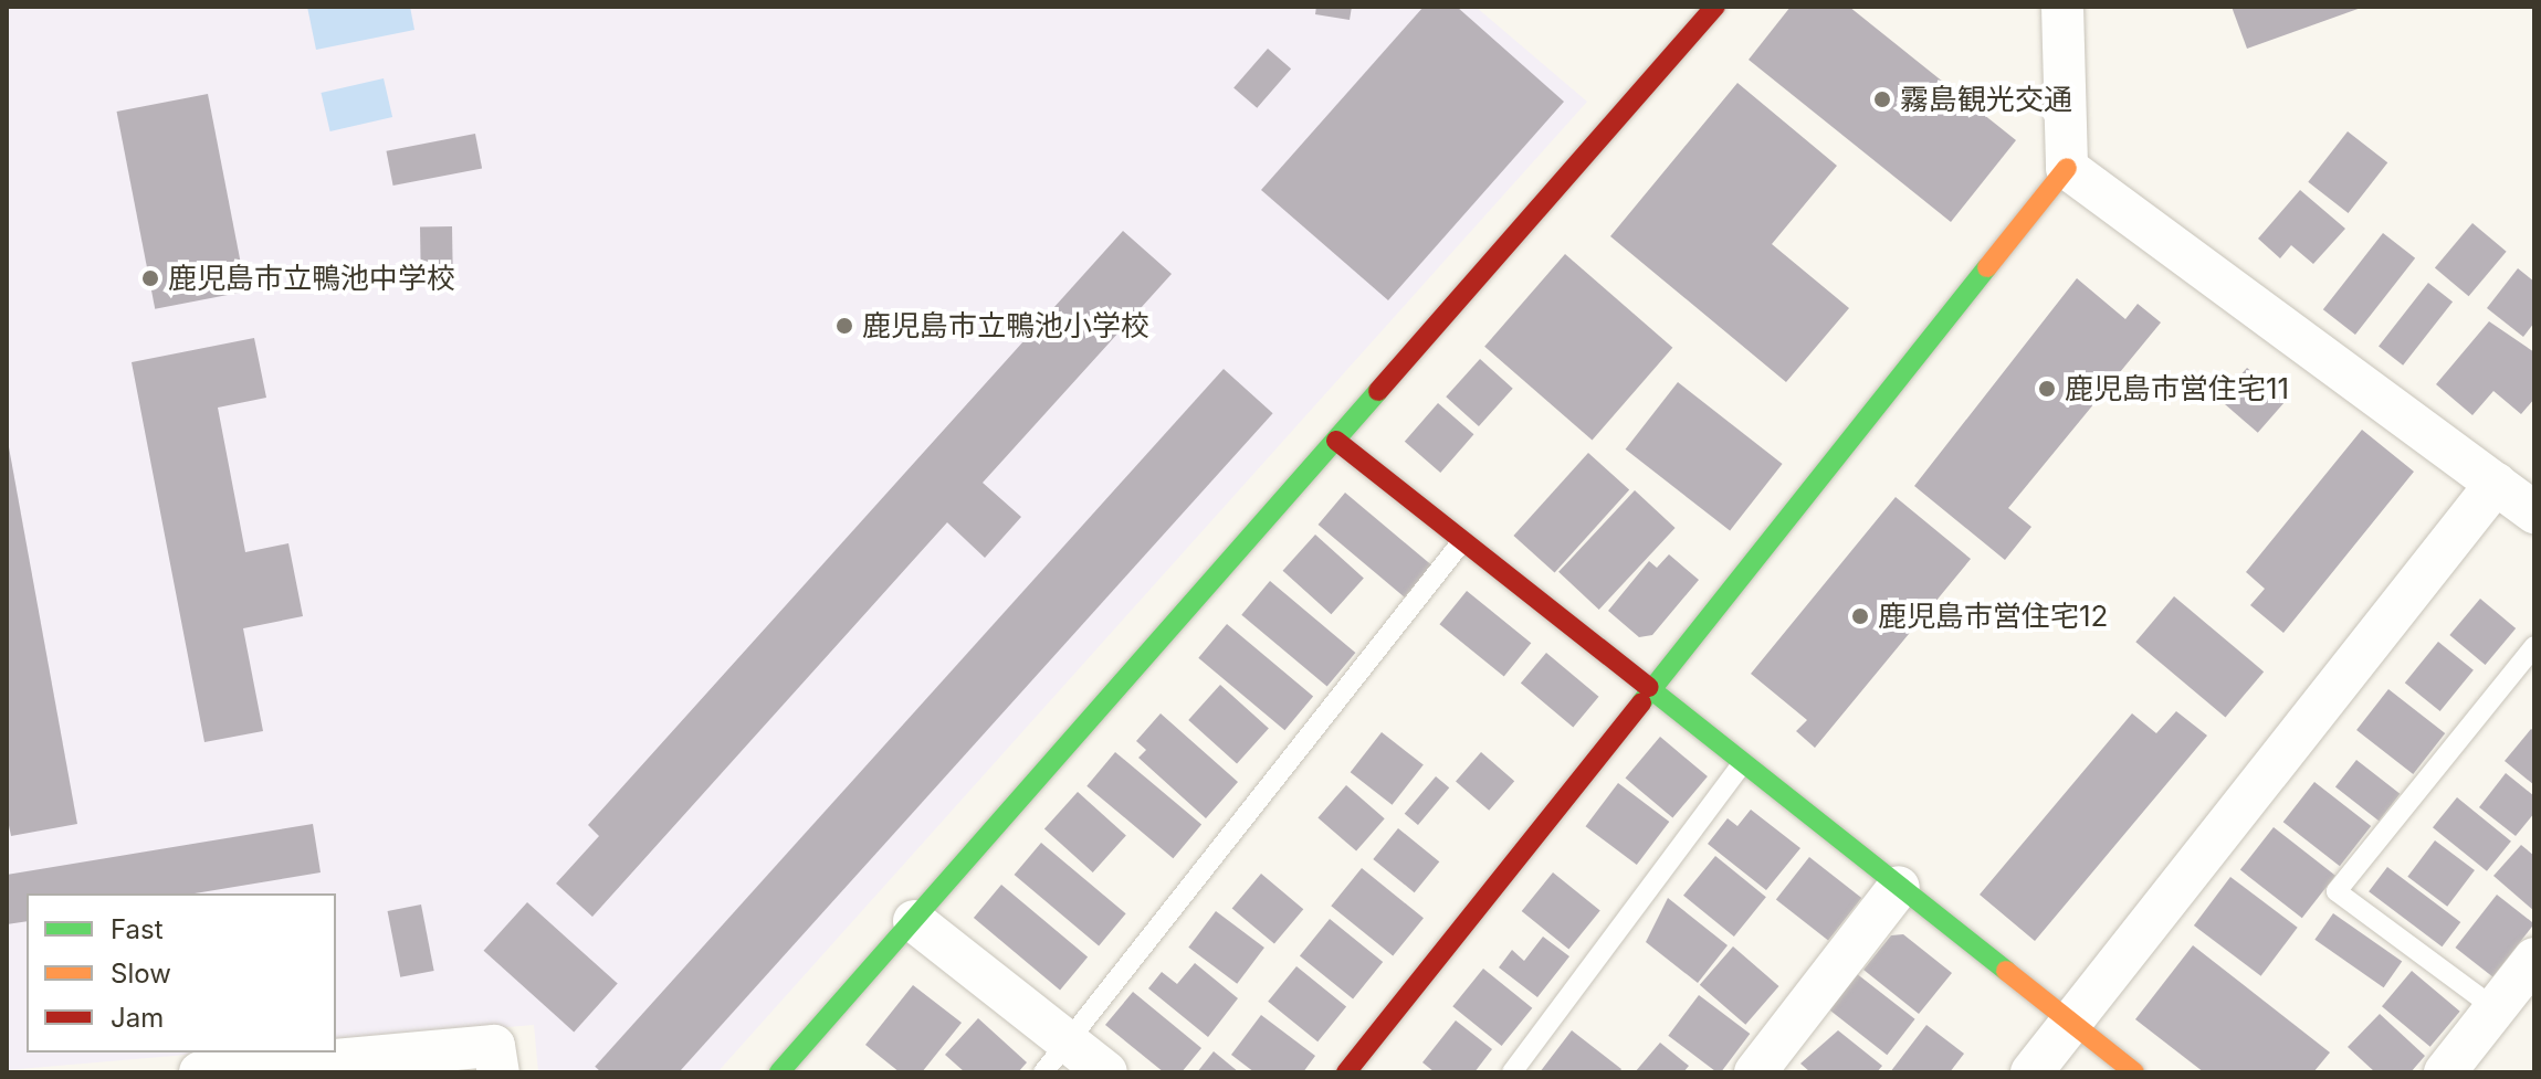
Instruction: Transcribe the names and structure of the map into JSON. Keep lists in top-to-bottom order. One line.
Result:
{"places":["霧島観光交通","鹿児島市立鴨池中学校","鹿児島市立鴨池小学校","鹿児島市営住宅11","鹿児島市営住宅12"],"legend":["Fast","Slow","Jam"]}
